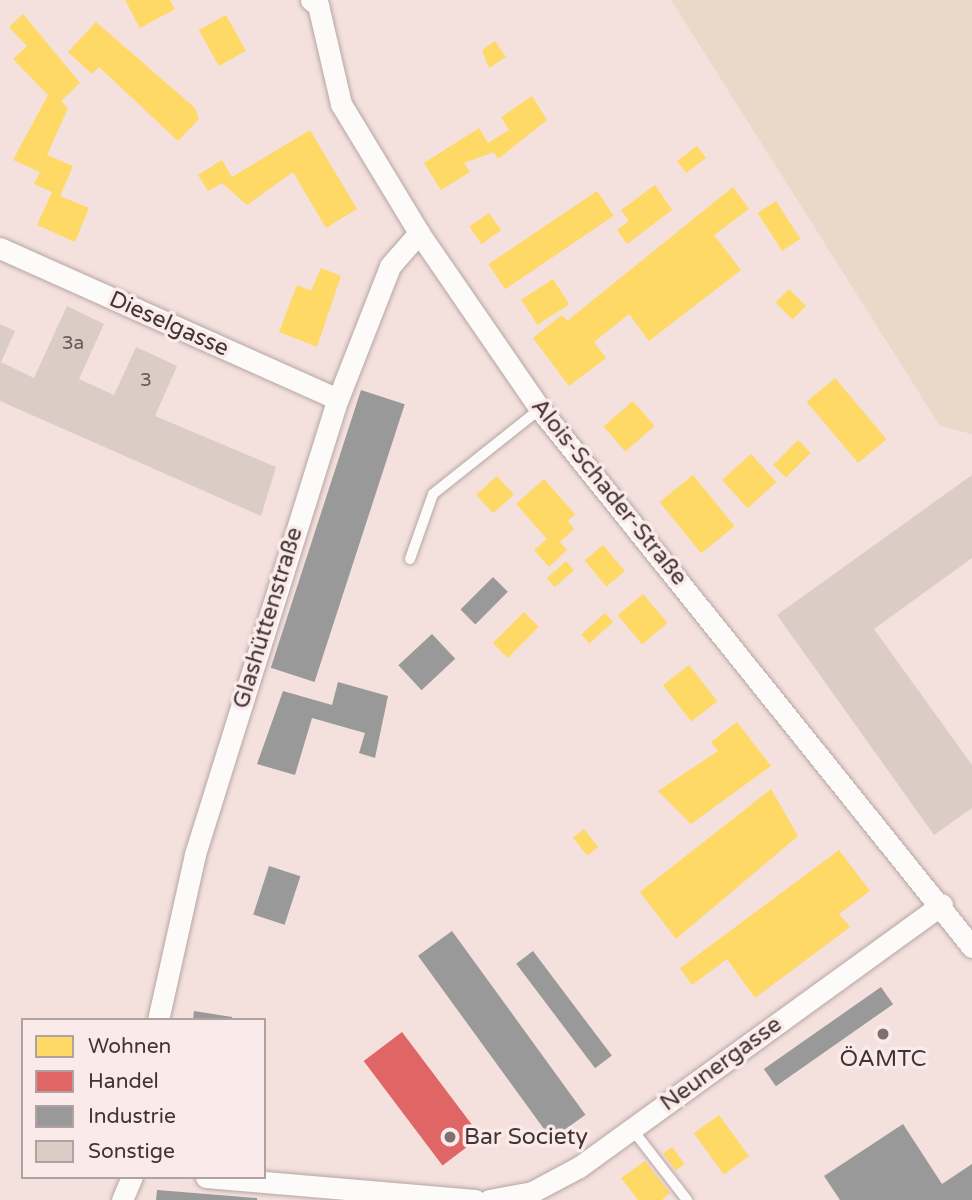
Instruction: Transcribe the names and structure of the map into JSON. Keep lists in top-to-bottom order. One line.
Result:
{"streets":{"street":["Dieselgasse","Alois-Schader-Straße","Glashüttenstraße","Neunergasse"]},"crossings":[["Dieselgasse","Glashüttenstraße"],["Alois-Schader-Straße","Glashüttenstraße"],["Alois-Schader-Straße","Neunergasse"]],"places":["ÖAMTC","Bar Society"],"house_numbers":["3a","3"],"legend":["Wohnen","Handel","Industrie","Sonstige"]}
